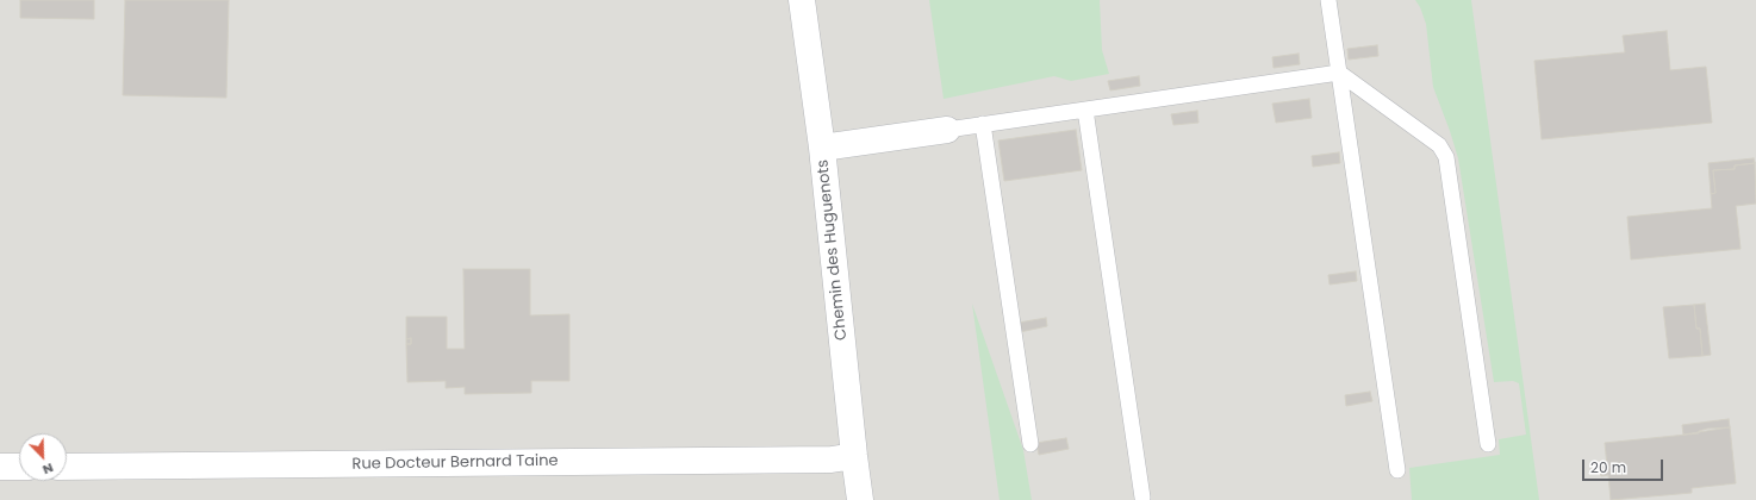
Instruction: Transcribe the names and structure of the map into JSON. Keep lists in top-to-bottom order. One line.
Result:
{"streets":{"street":["Chemin des Huguenots","Rue Docteur Bernard Taine"]},"crossings":[["Chemin des Huguenots","Rue Docteur Bernard Taine"]],"scale_bar":"20 m","north":"bottom right"}
